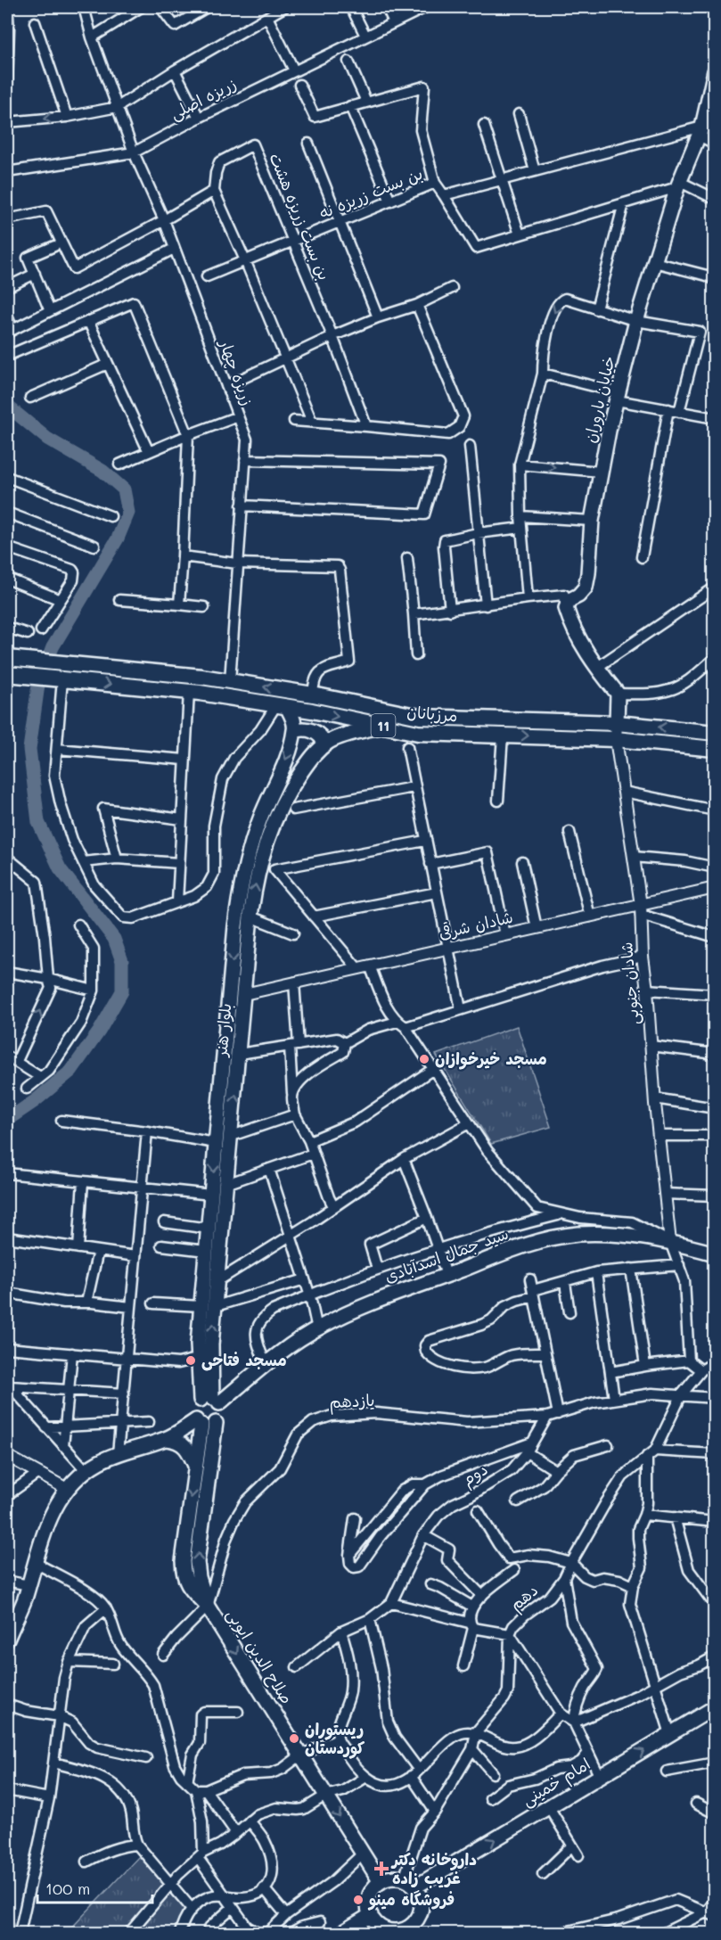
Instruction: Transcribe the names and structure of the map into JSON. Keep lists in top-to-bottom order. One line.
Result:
{"streets":{"main road":["خیابان باروران","مرزبانان","11","بلوار هنر","سید جمال اسدآبادی","صلاح الدین ایوبی","امام خمینی"],"street":["زریزه اصلی","بن بست زریزه نه","بن بست زریزه هشت","زریزه چهار","شادان شرقی","شادان جنوبی","یازدهم","دوم","دهم"]},"crossings":[["زریزه اصلی","زریزه چهار"],["بن بست زریزه نه","بن بست زریزه هشت"],["مرزبانان","11"],["مرزبانان","شادان جنوبی"],["مرزبانان","بلوار هنر"],["شادان شرقی","شادان جنوبی"],["شادان شرقی","بلوار هنر"],["شادان جنوبی","سید جمال اسدآبادی"],["بلوار هنر","سید جمال اسدآبادی"],["بلوار هنر","صلاح الدین ایوبی"],["سید جمال اسدآبادی","صلاح الدین ایوبی"],["یازدهم","دوم"],["یازدهم","صلاح الدین ایوبی"],["دهم","صلاح الدین ایوبی"],["دهم","امام خمینی"],["صلاح الدین ایوبی","امام خمینی"]],"one_way":["امام خمینی"],"places":{"other":["مسجد خیرخوازان","مسجد فتاحی","ریستوران کوردستان","فروشگاه مینو"],"health":["داروخانه دکتر غریب زاده"]},"scale_bar":"100 m"}
